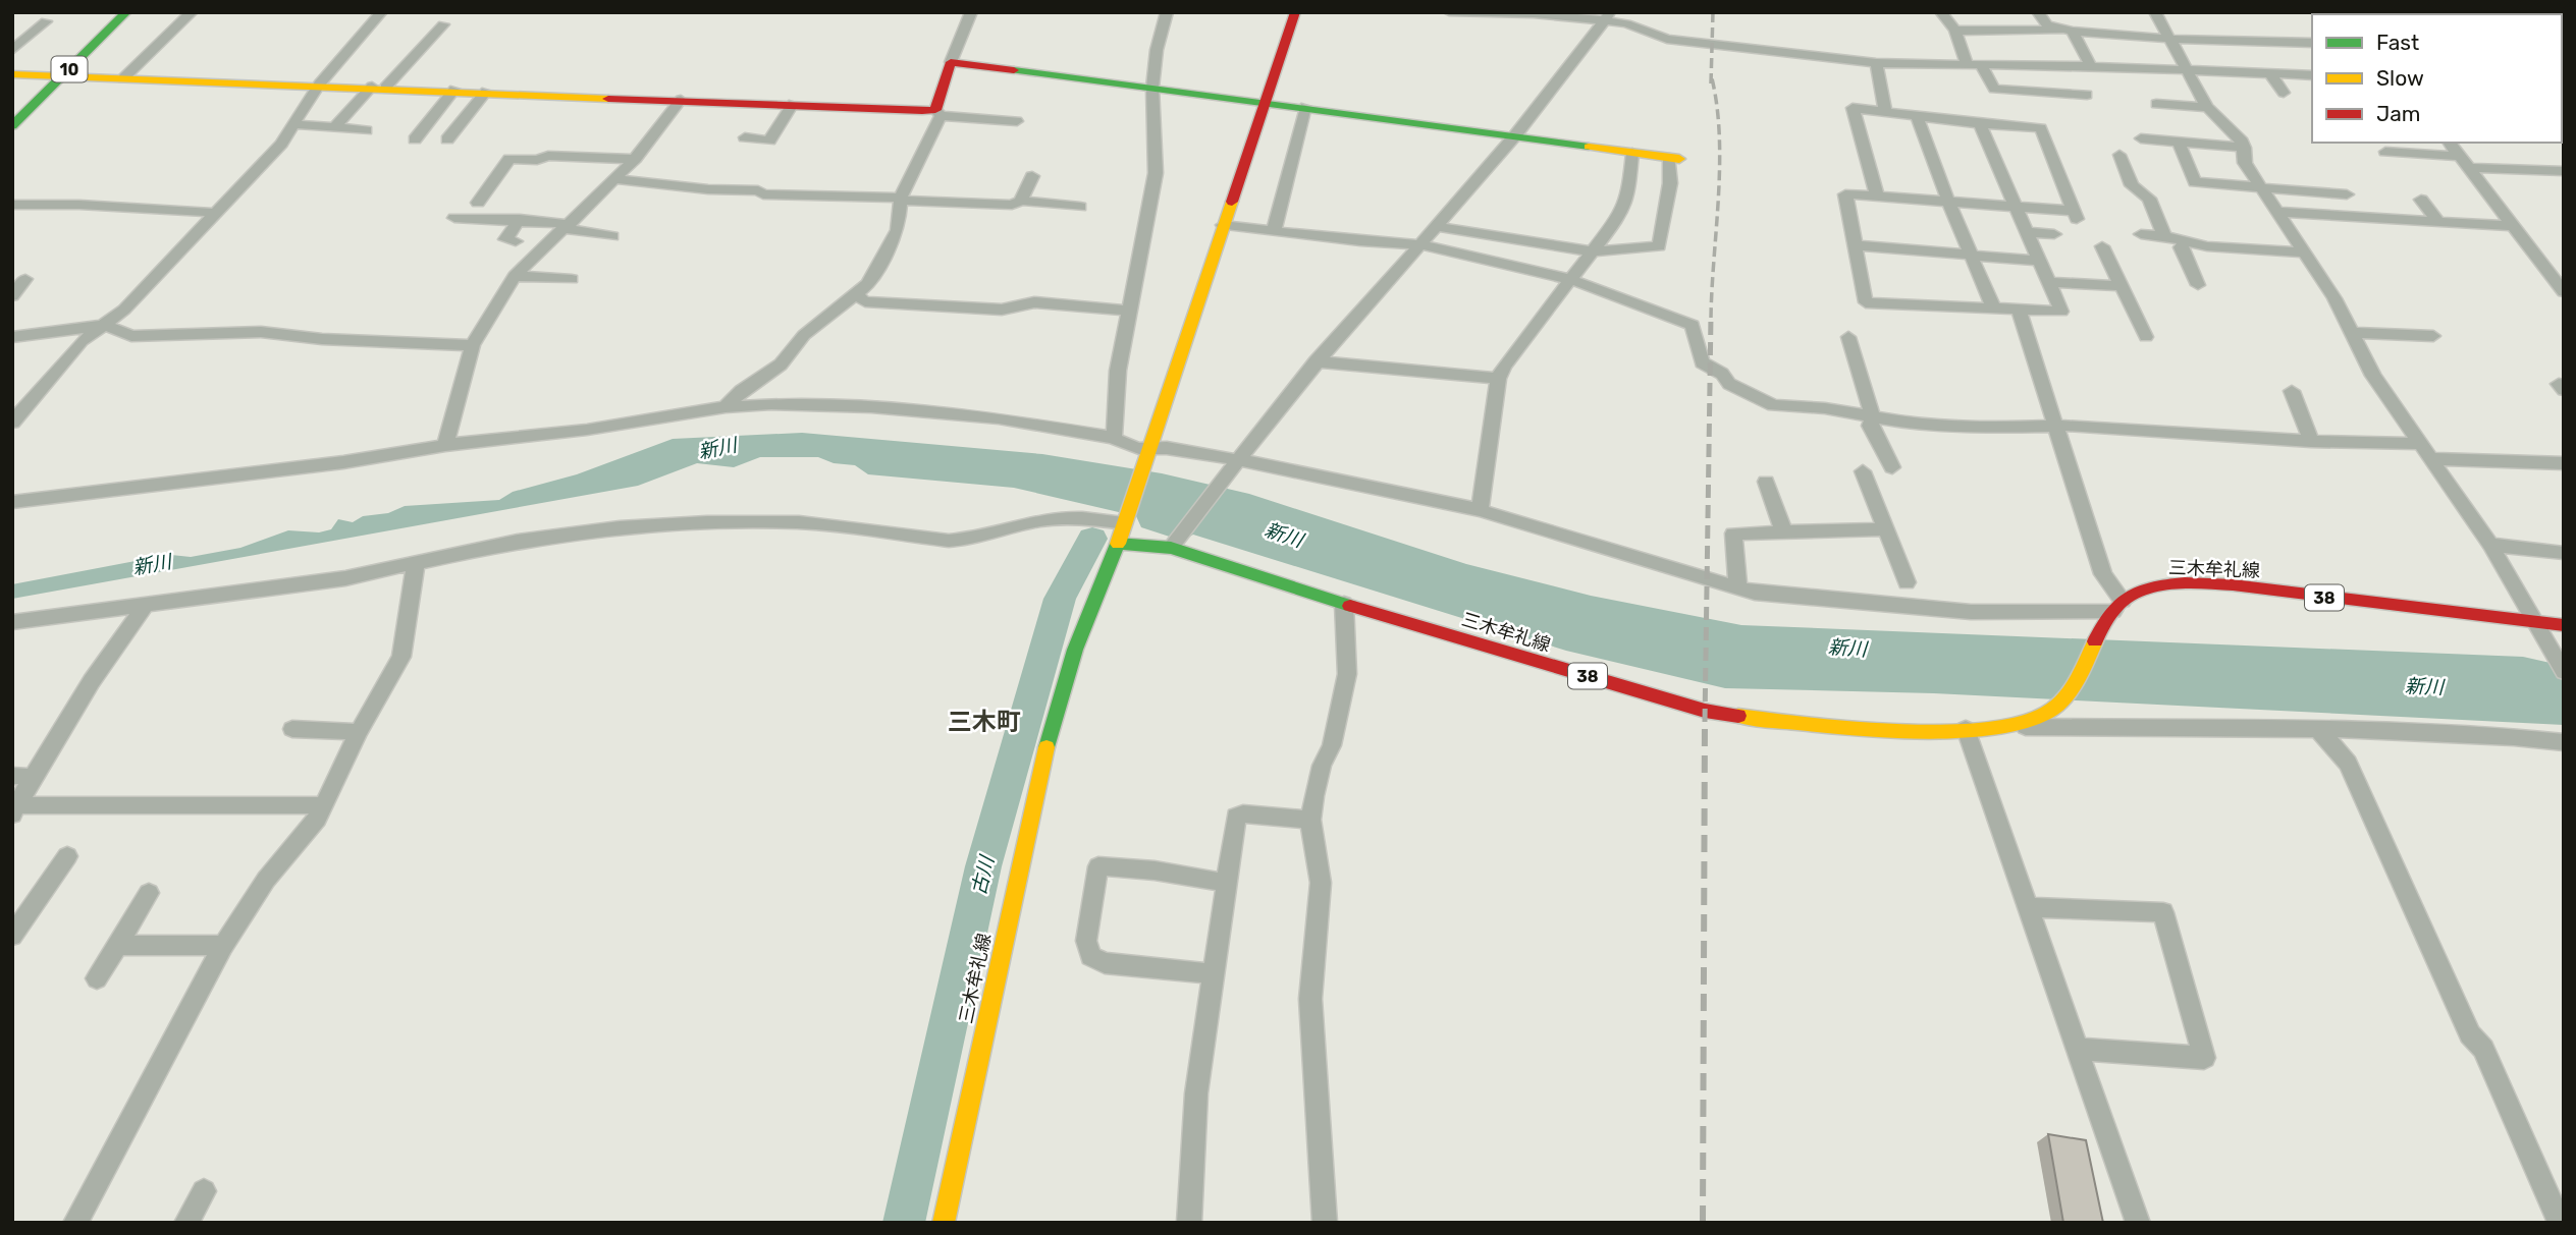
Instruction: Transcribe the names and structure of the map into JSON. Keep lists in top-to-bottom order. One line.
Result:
{"streets":{"street":["10","三木牟礼線","38"]},"districts":["三木町"],"water":["新川","古川"],"legend":["Fast","Slow","Jam"]}
